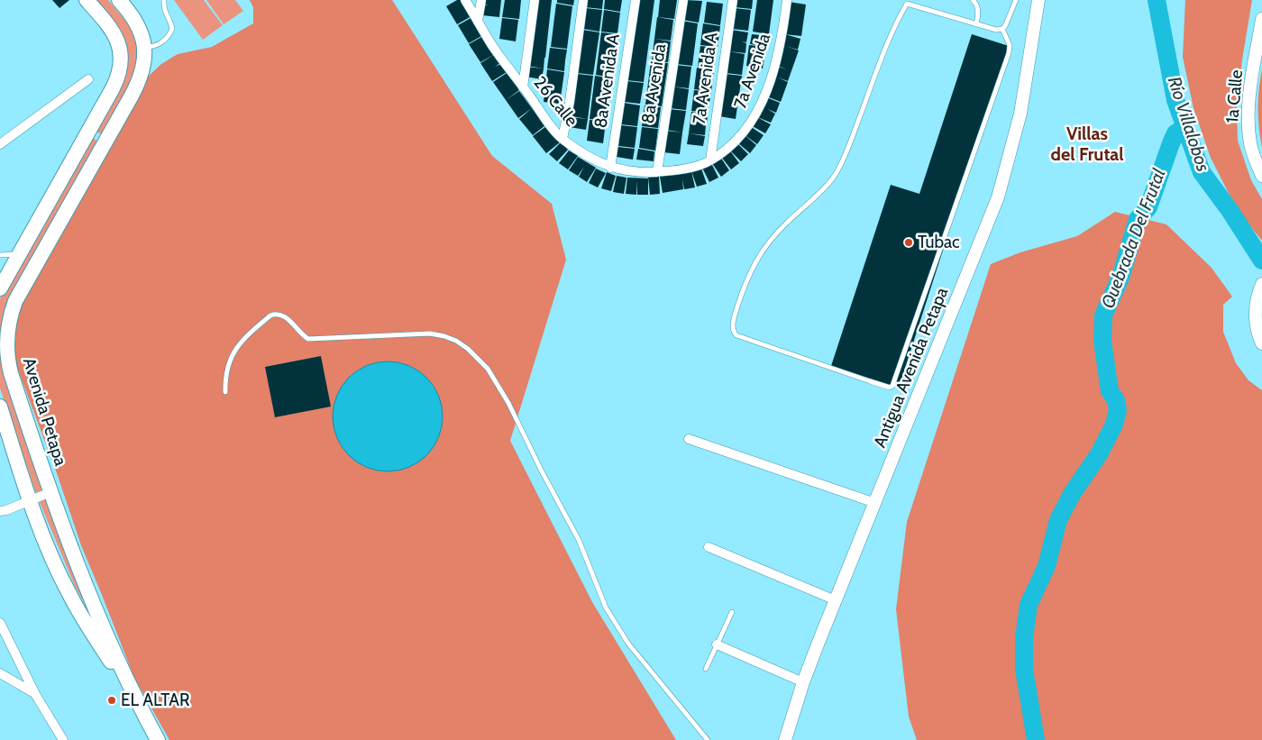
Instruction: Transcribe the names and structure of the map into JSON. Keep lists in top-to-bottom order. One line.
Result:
{"streets":{"main road":["1a Calle","Antigua Avenida Petapa","Avenida Petapa"],"street":["7a Avenida","7a Avenida A","8a Avenida A","8a Avenida","26 Calle"]},"crossings":[["7a Avenida","7a Avenida A"],["7a Avenida","26 Calle"],["7a Avenida A","26 Calle"],["8a Avenida A","26 Calle"],["8a Avenida","26 Calle"]],"districts":["Villas del Frutal"],"water":["Río Villalobos","Quebrada Del Frutal"],"places":["Tubac","EL ALTAR"]}
